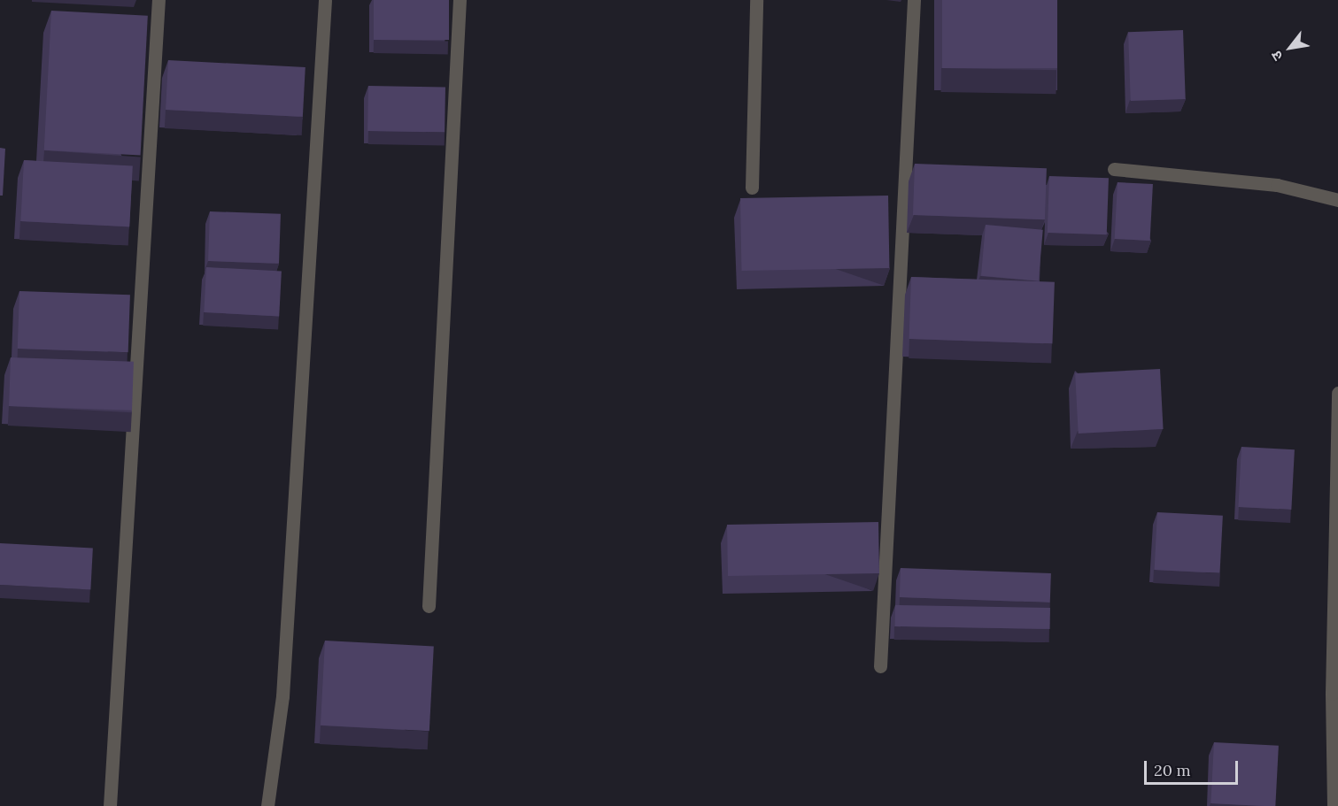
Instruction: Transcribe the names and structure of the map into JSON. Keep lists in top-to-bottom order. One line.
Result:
{"scale_bar":"20 m","north":"bottom left"}
